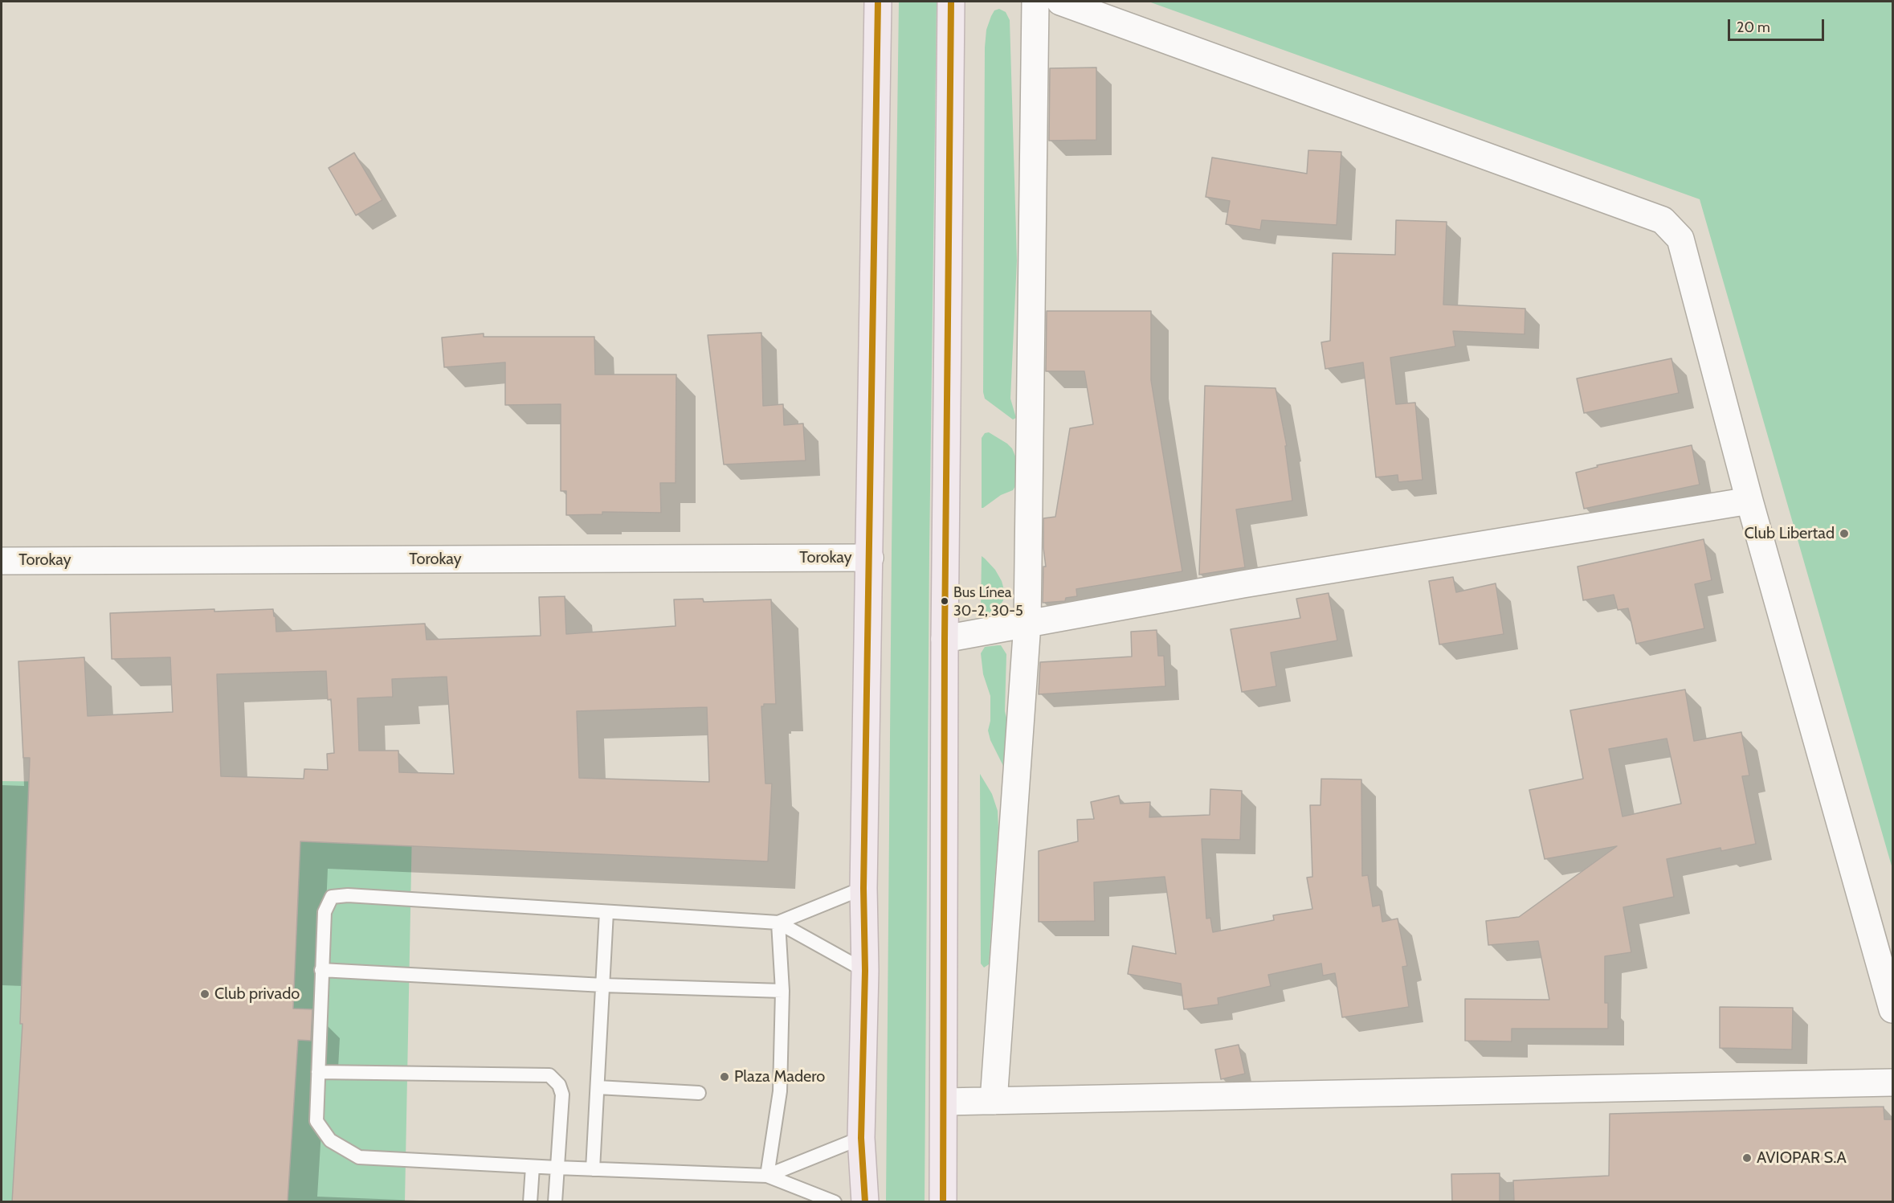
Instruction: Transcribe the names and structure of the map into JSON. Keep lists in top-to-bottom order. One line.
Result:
{"streets":{"street":["Torokay"]},"places":["Club Libertad","Bus Línea 30-2, 30-5","Club privado","Plaza Madero","AVIOPAR S.A"],"scale_bar":"20 m"}
